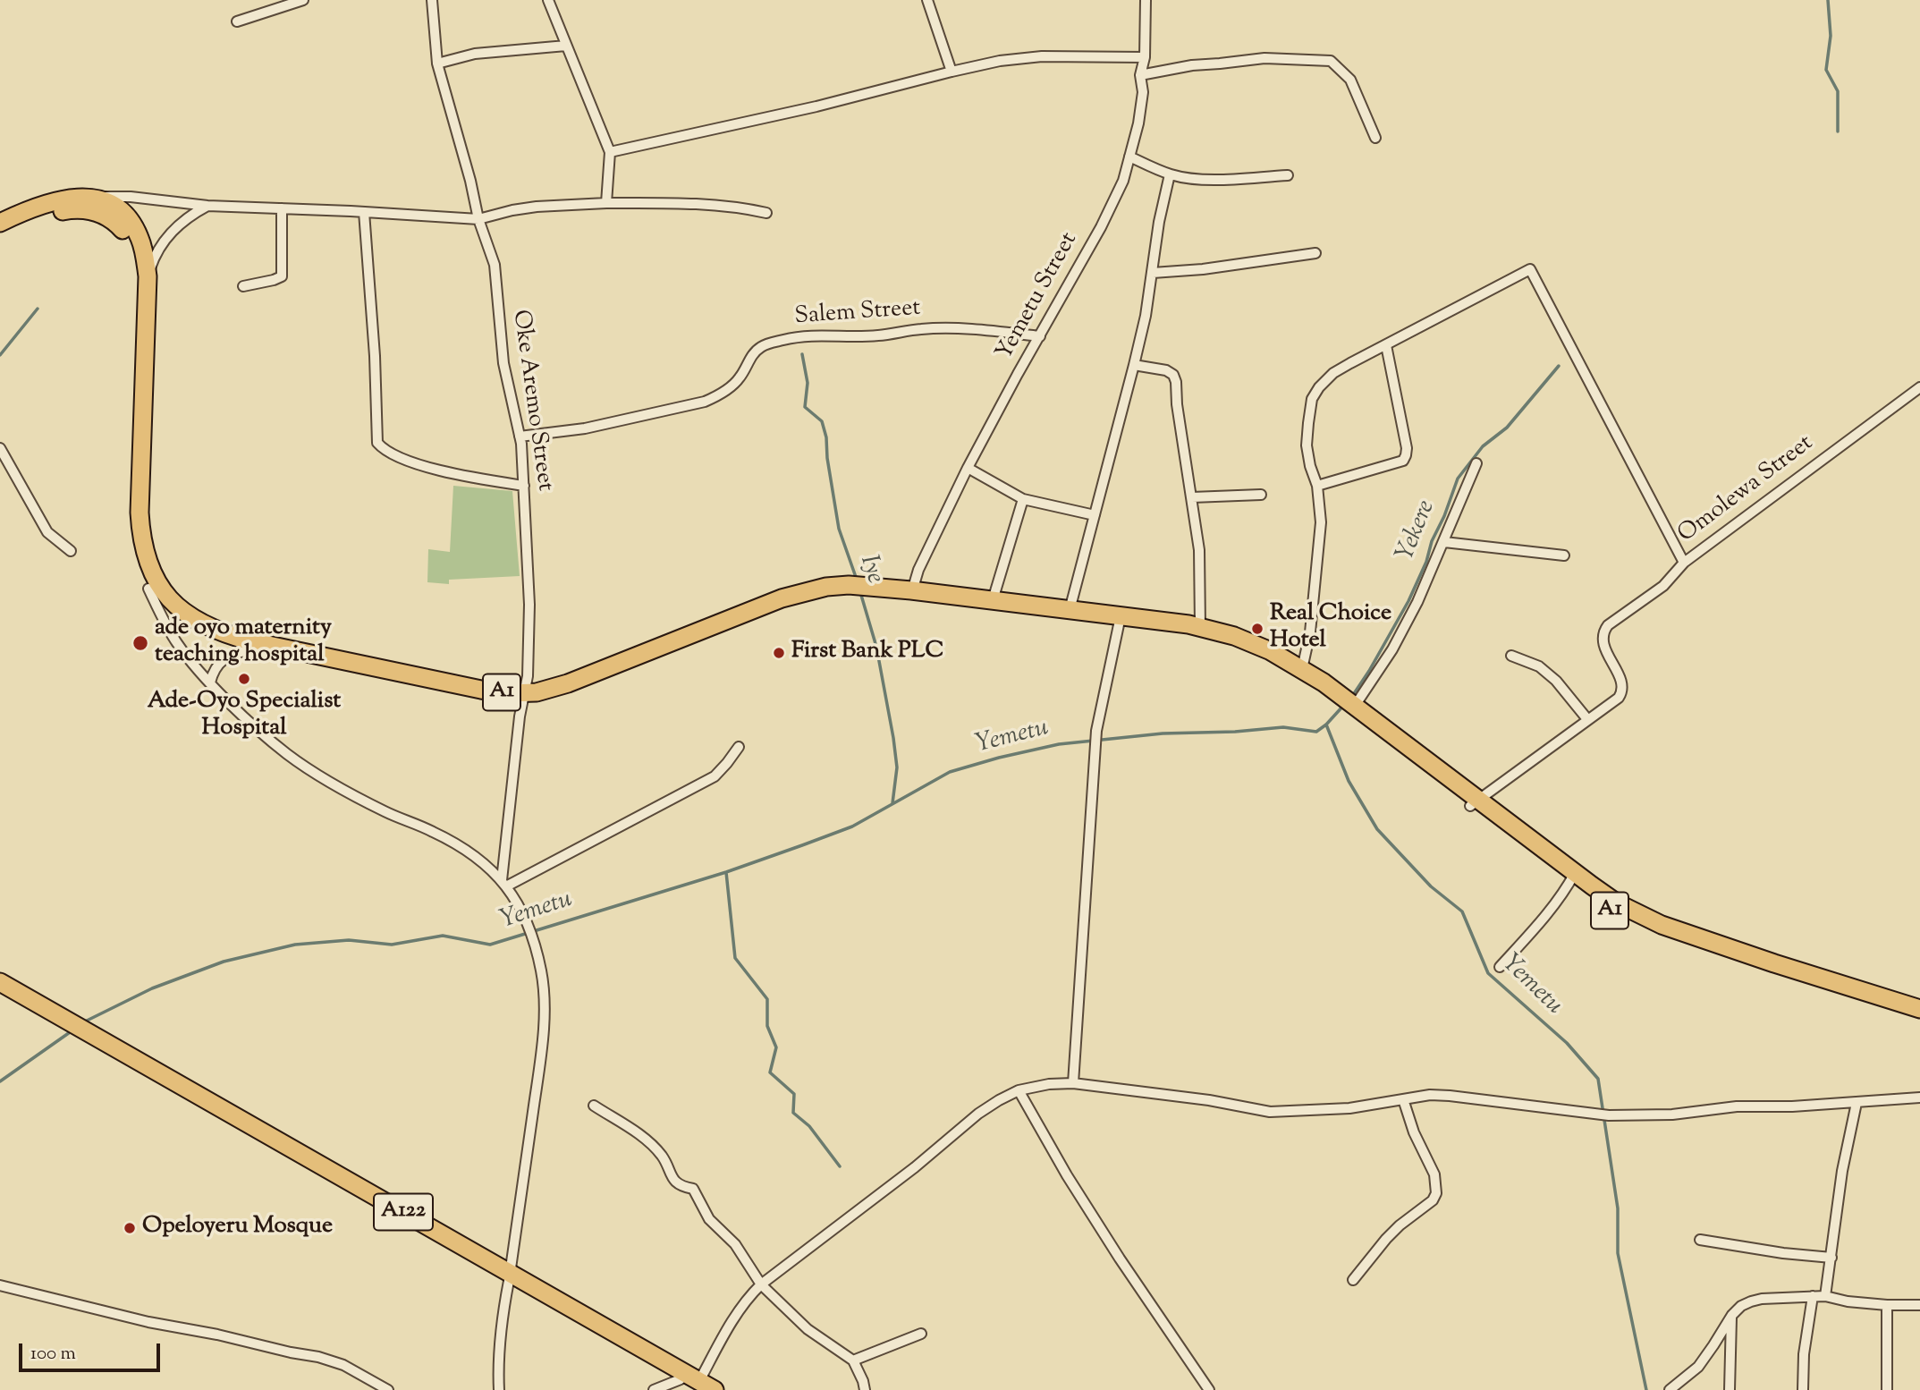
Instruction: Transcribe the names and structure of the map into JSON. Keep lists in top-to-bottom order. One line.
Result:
{"streets":{"highway":["A1","A122"],"street":["Yemetu Street","Salem Street","Oke Aremo Street","Omolewa Street"]},"crossings":[["Yemetu Street","Salem Street"],["Yemetu Street","A1"],["Salem Street","Oke Aremo Street"],["Oke Aremo Street","A1"]],"water":["Yekere","Iye","Yemetu"],"places":["Real Choice Hotel","ade oyo maternity teaching hospital","First Bank PLC","Ade-Oyo Specialist Hospital","Opeloyeru Mosque"],"scale_bar":"100 m"}
